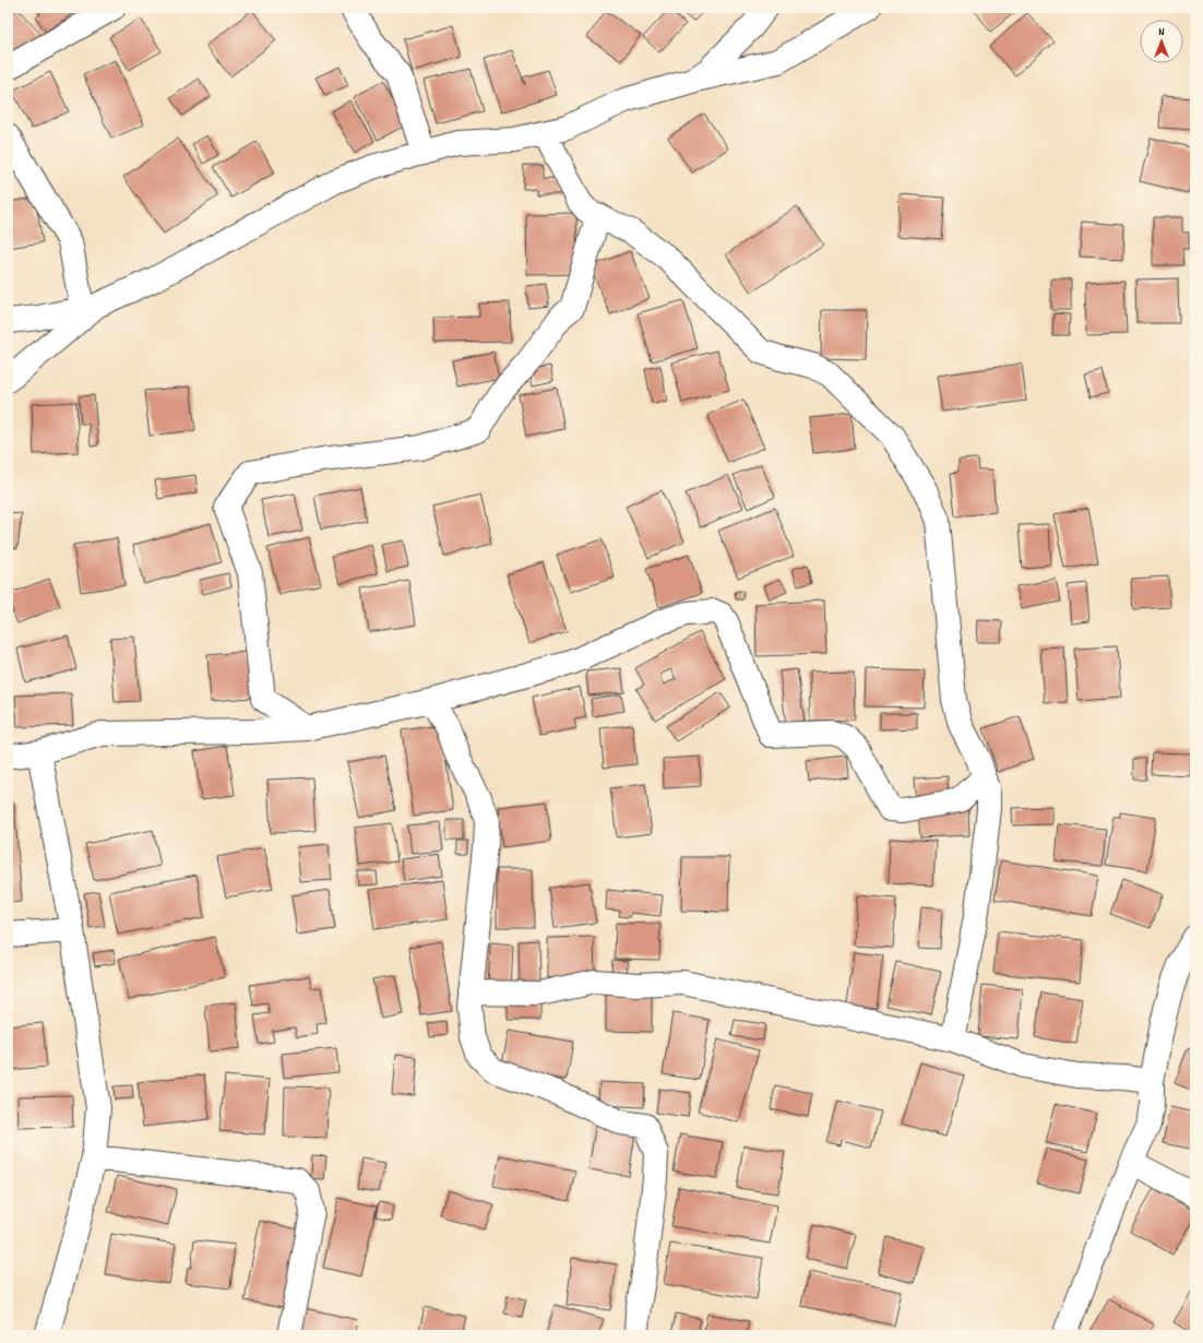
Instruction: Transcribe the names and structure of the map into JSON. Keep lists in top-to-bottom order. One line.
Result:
{"north":"top"}
